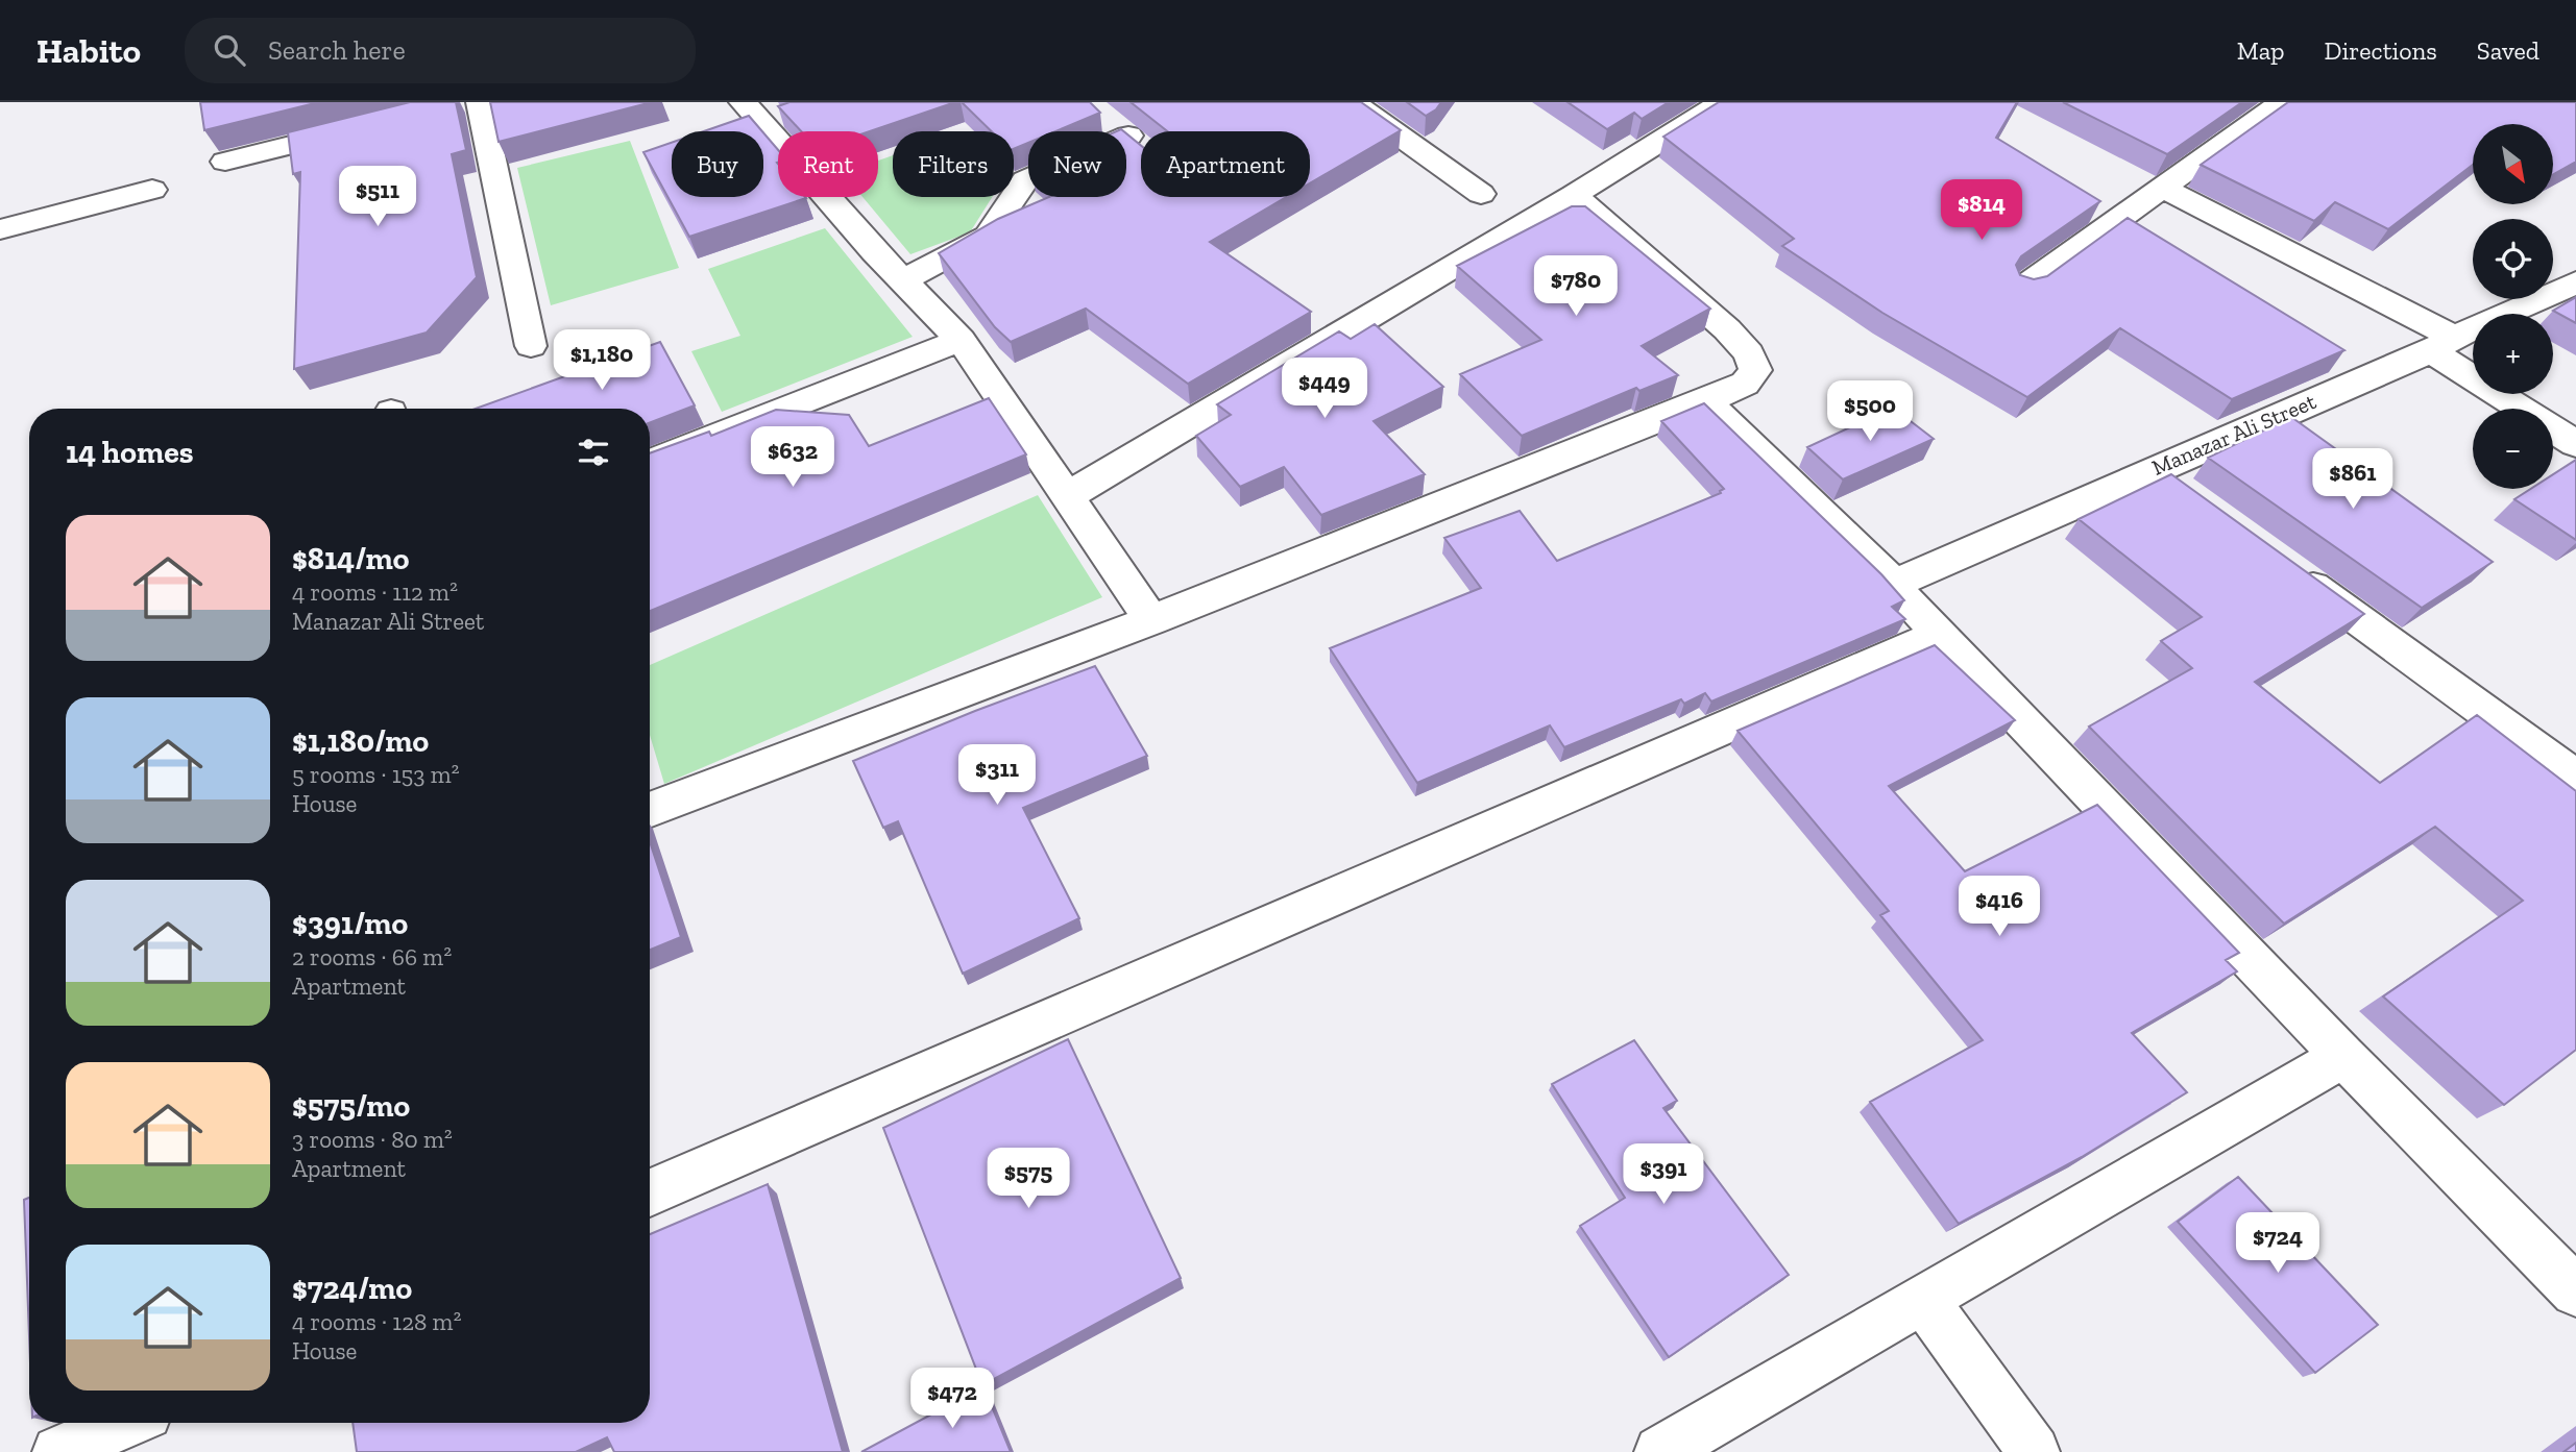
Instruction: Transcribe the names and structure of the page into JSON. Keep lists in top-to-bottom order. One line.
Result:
{"streets":{"street":["Manazar Ali Street"]},"north":"bottom right","page":{"header":"Habito","search":"Search here","nav":["Map","Directions","Saved"],"map_buttons":["+","−"],"chip":["Buy","Rent","Filters","New","Apartment"],"price":["$511","$814","$780","$1,180","$449","$500","$632","$861","$311","$416","$391","$575","$724","$472"],"heading":"14 homes","list":[{"name":"$814/mo","note":"4 rooms · 112 m² · Manazar Ali Street"},{"name":"$1,180/mo","note":"5 rooms · 153 m² · House"},{"name":"$391/mo","note":"2 rooms · 66 m² · Apartment"},{"name":"$575/mo","note":"3 rooms · 80 m² · Apartment"},{"name":"$724/mo","note":"4 rooms · 128 m² · House"}]}}
